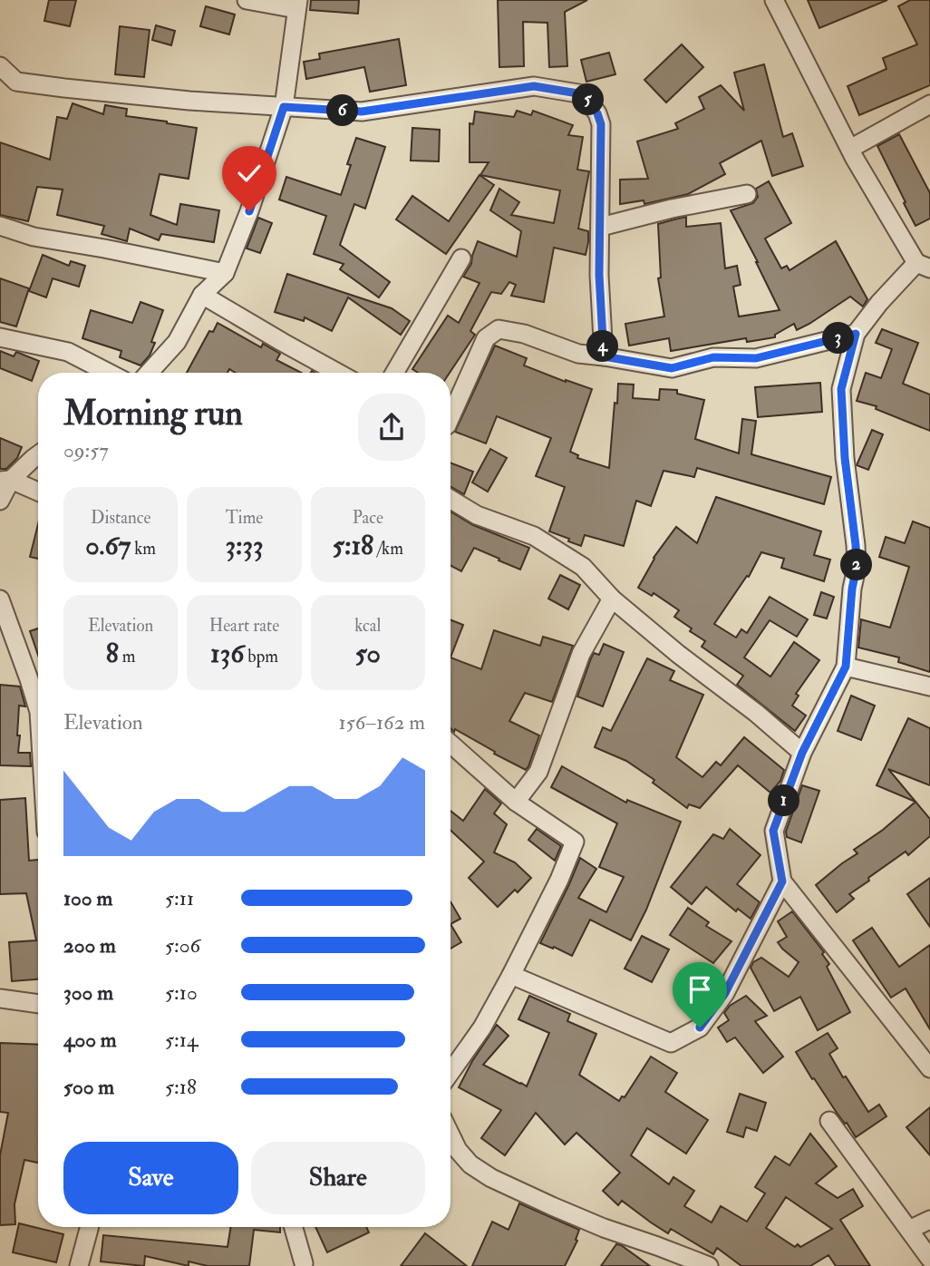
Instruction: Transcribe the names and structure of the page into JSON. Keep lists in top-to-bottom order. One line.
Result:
{"page":{"pins":["5","6","3","4","2","1"],"heading":["Morning run","09:57"],"stats":[["Distance","0.67 km"],["Time","3:33"],["Pace","5:18 /km"],["Elevation","8 m"],["Heart rate","136 bpm"],["kcal","50"]],"chart":["Elevation","156–162 m"],"list":[{"name":"100 m","note":"5:11"},{"name":"200 m","note":"5:06"},{"name":"300 m","note":"5:10"},{"name":"400 m","note":"5:14"},{"name":"500 m","note":"5:18"}],"buttons":["Save","Share"]}}
